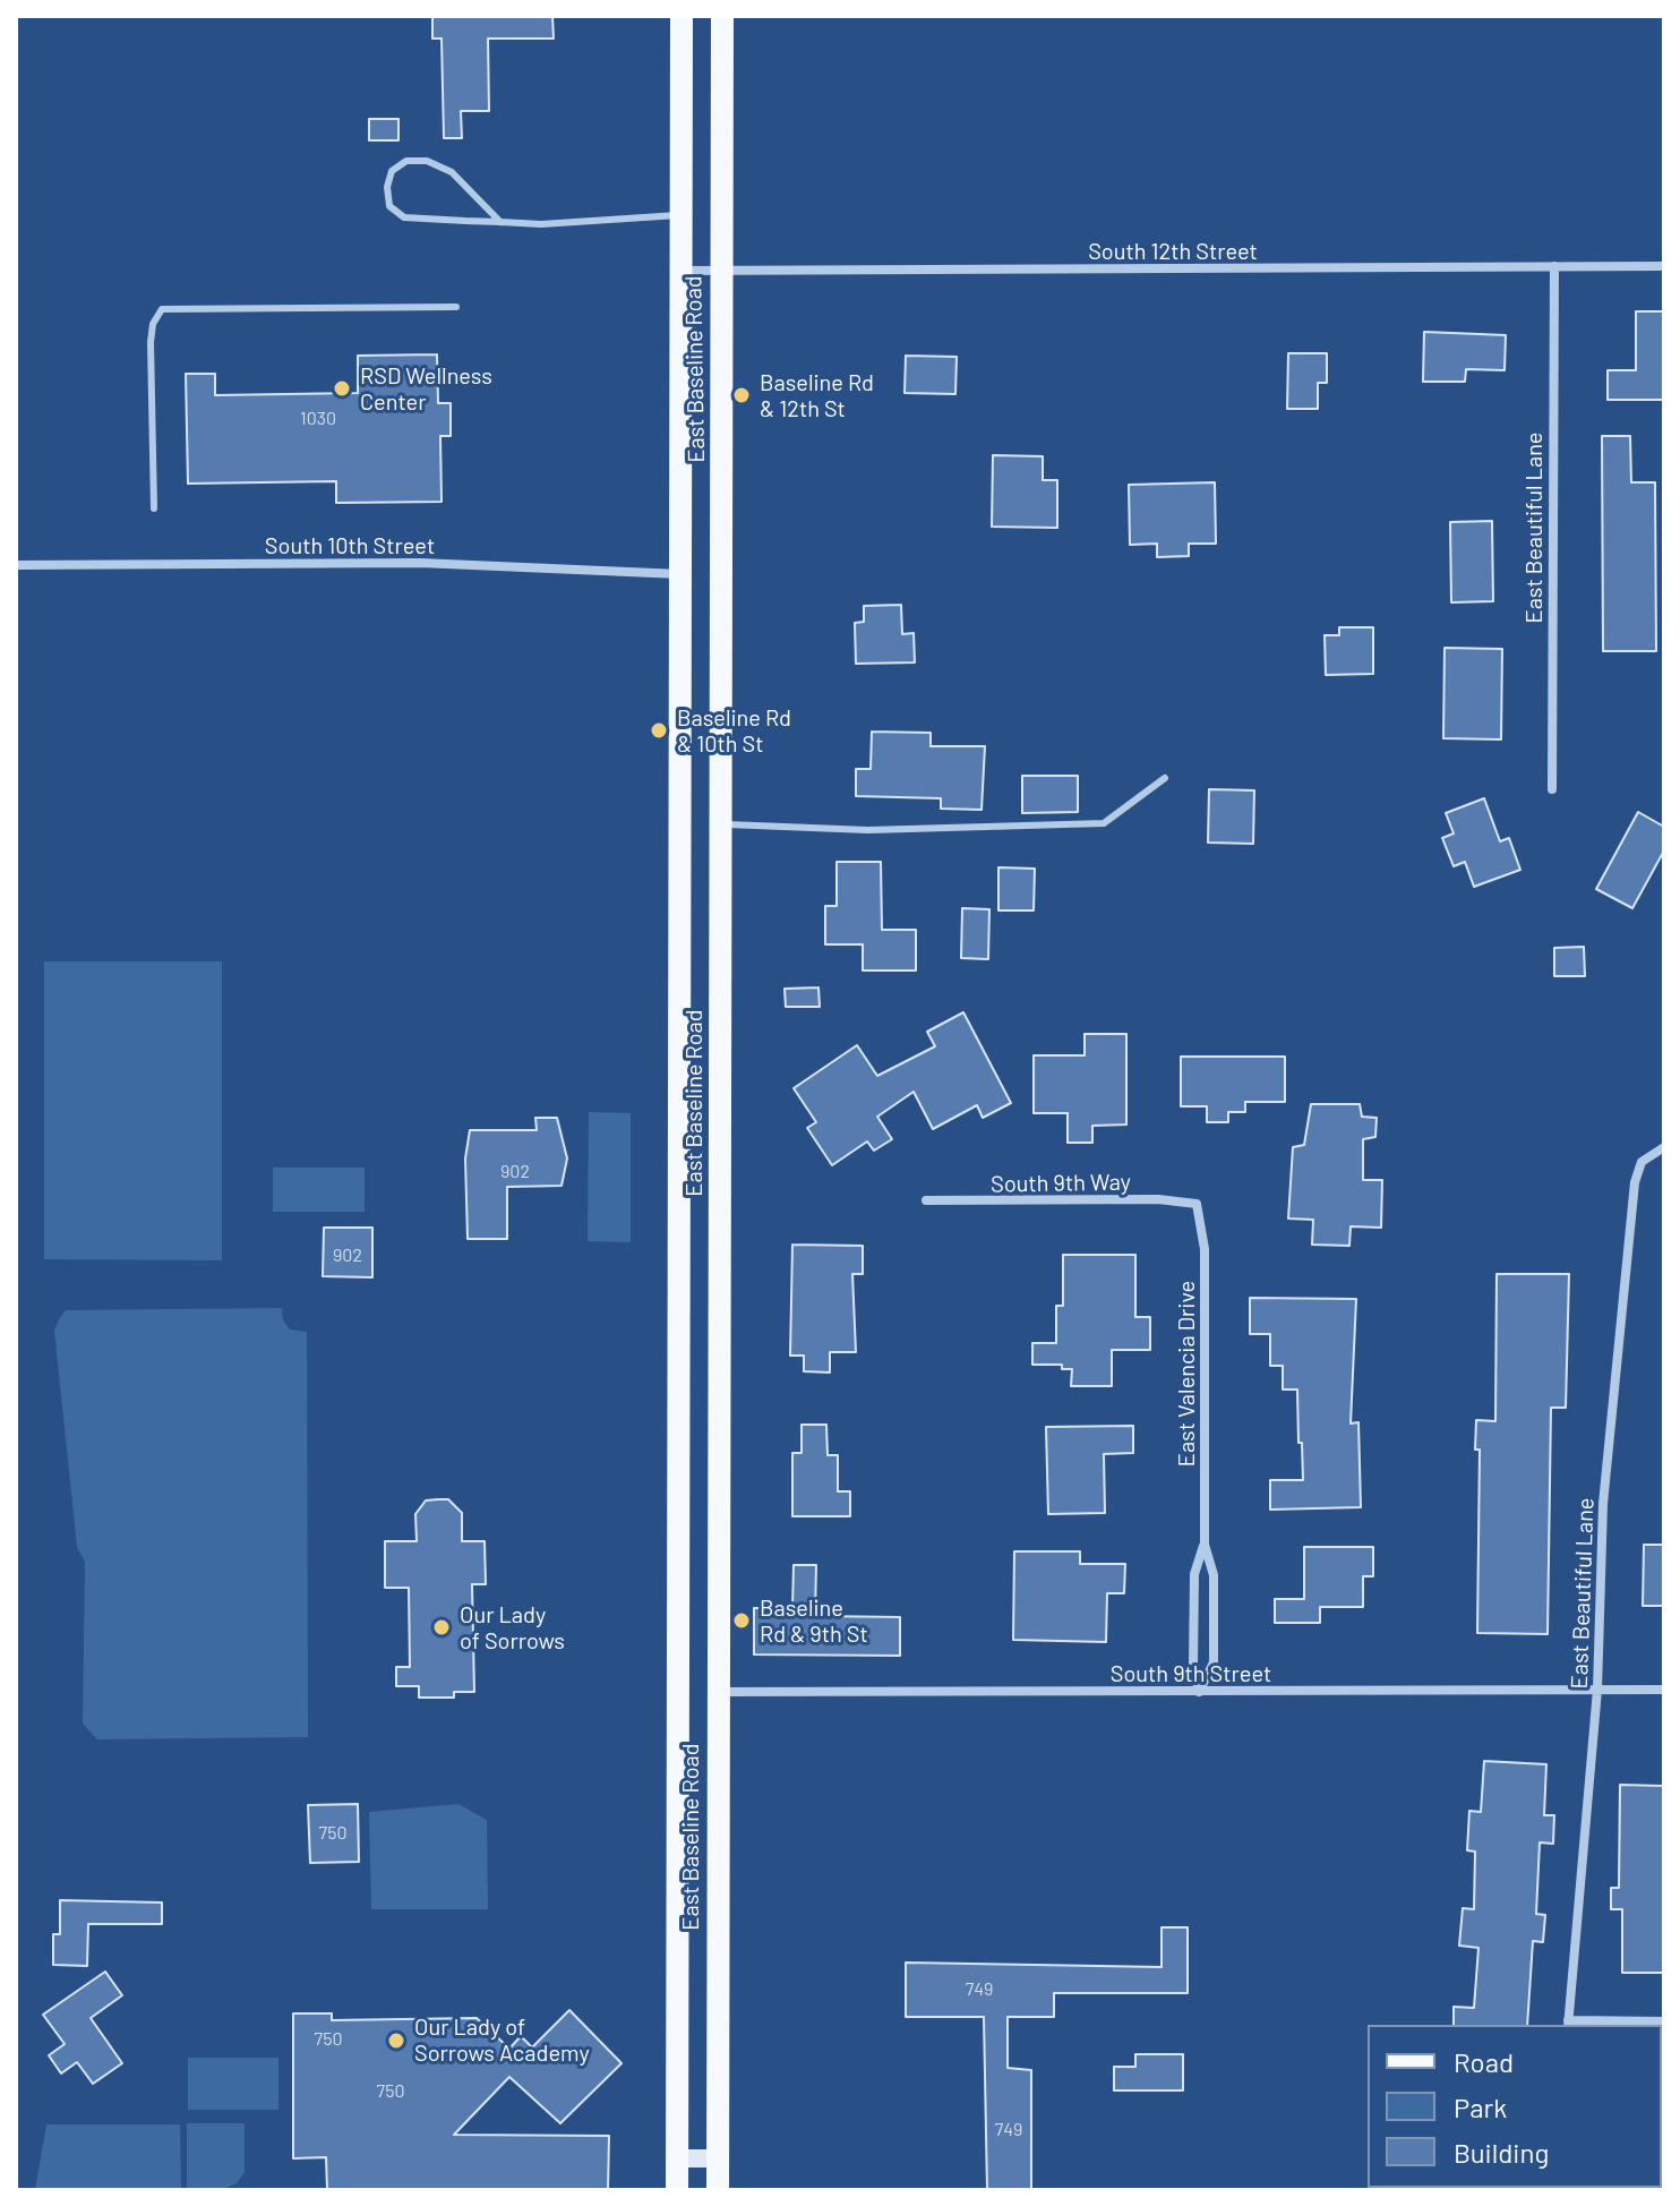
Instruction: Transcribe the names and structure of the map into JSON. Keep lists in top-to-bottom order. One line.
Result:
{"streets":{"main road":["East Baseline Road"],"street":["South 12th Street","East Beautiful Lane","South 10th Street","South 9th Way","East Valencia Drive","South 9th Street"]},"crossings":[["South 12th Street","East Baseline Road"],["South 12th Street","East Beautiful Lane"],["East Baseline Road","South 10th Street"],["East Baseline Road","South 9th Street"],["East Beautiful Lane","South 9th Street"],["South 9th Way","East Valencia Drive"],["East Valencia Drive","South 9th Street"]],"places":["RSD Wellness Center","Baseline Rd & 12th St","Baseline Rd & 10th St","Baseline Rd & 9th St","Our Lady of Sorrows","Our Lady of Sorrows Academy"],"house_numbers":["1030","902","902","750","749","750","750","749"],"legend":["Road","Park","Building"]}
